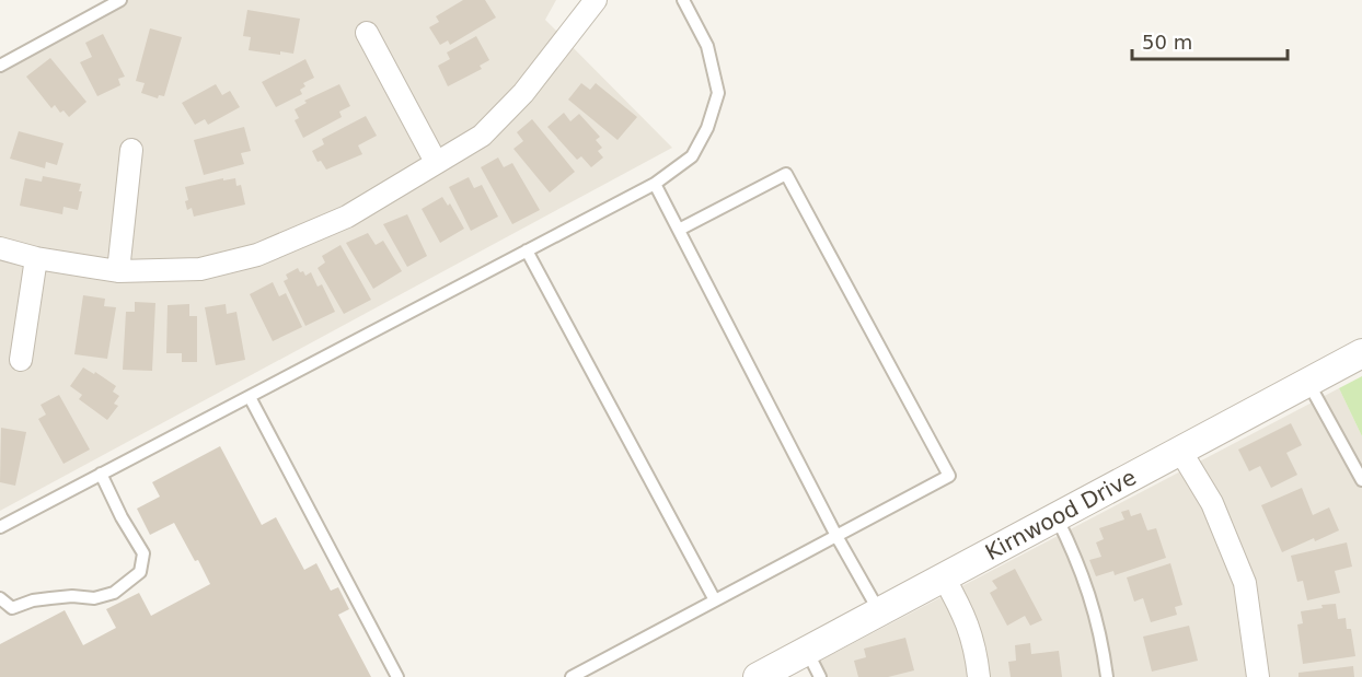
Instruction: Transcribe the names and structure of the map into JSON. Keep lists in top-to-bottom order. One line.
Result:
{"streets":{"street":["Kirnwood Drive"]},"scale_bar":"50 m"}
